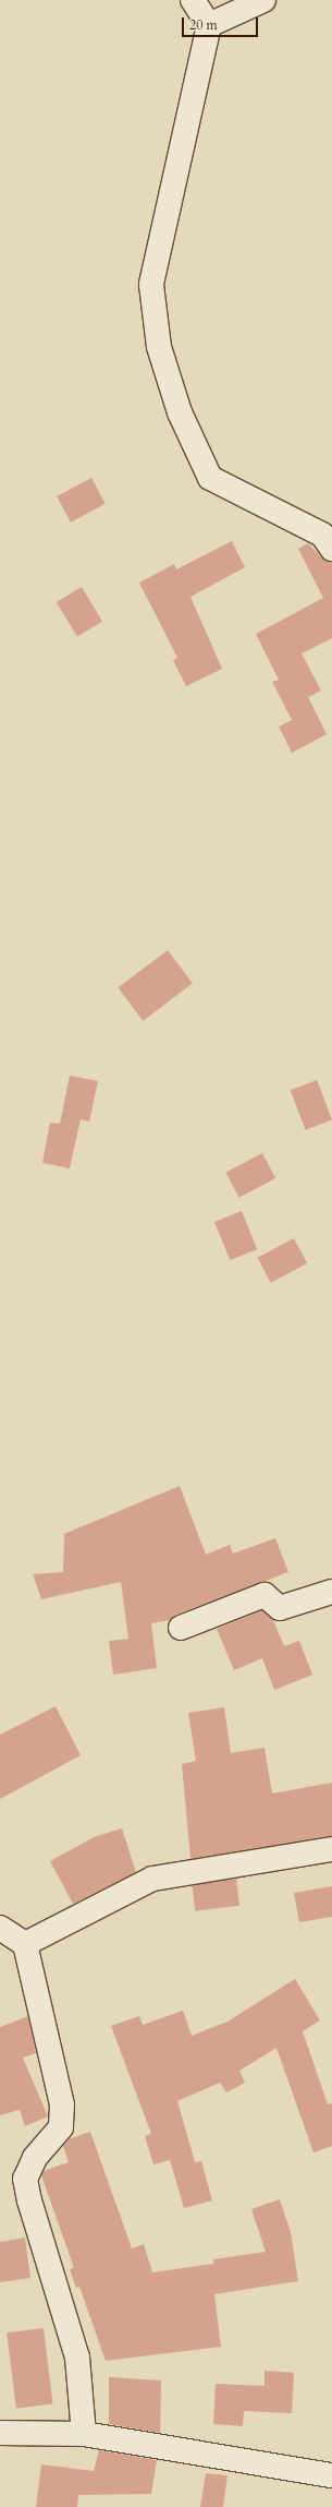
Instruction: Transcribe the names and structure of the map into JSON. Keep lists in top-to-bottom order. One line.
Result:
{"scale_bar":"20 m"}
